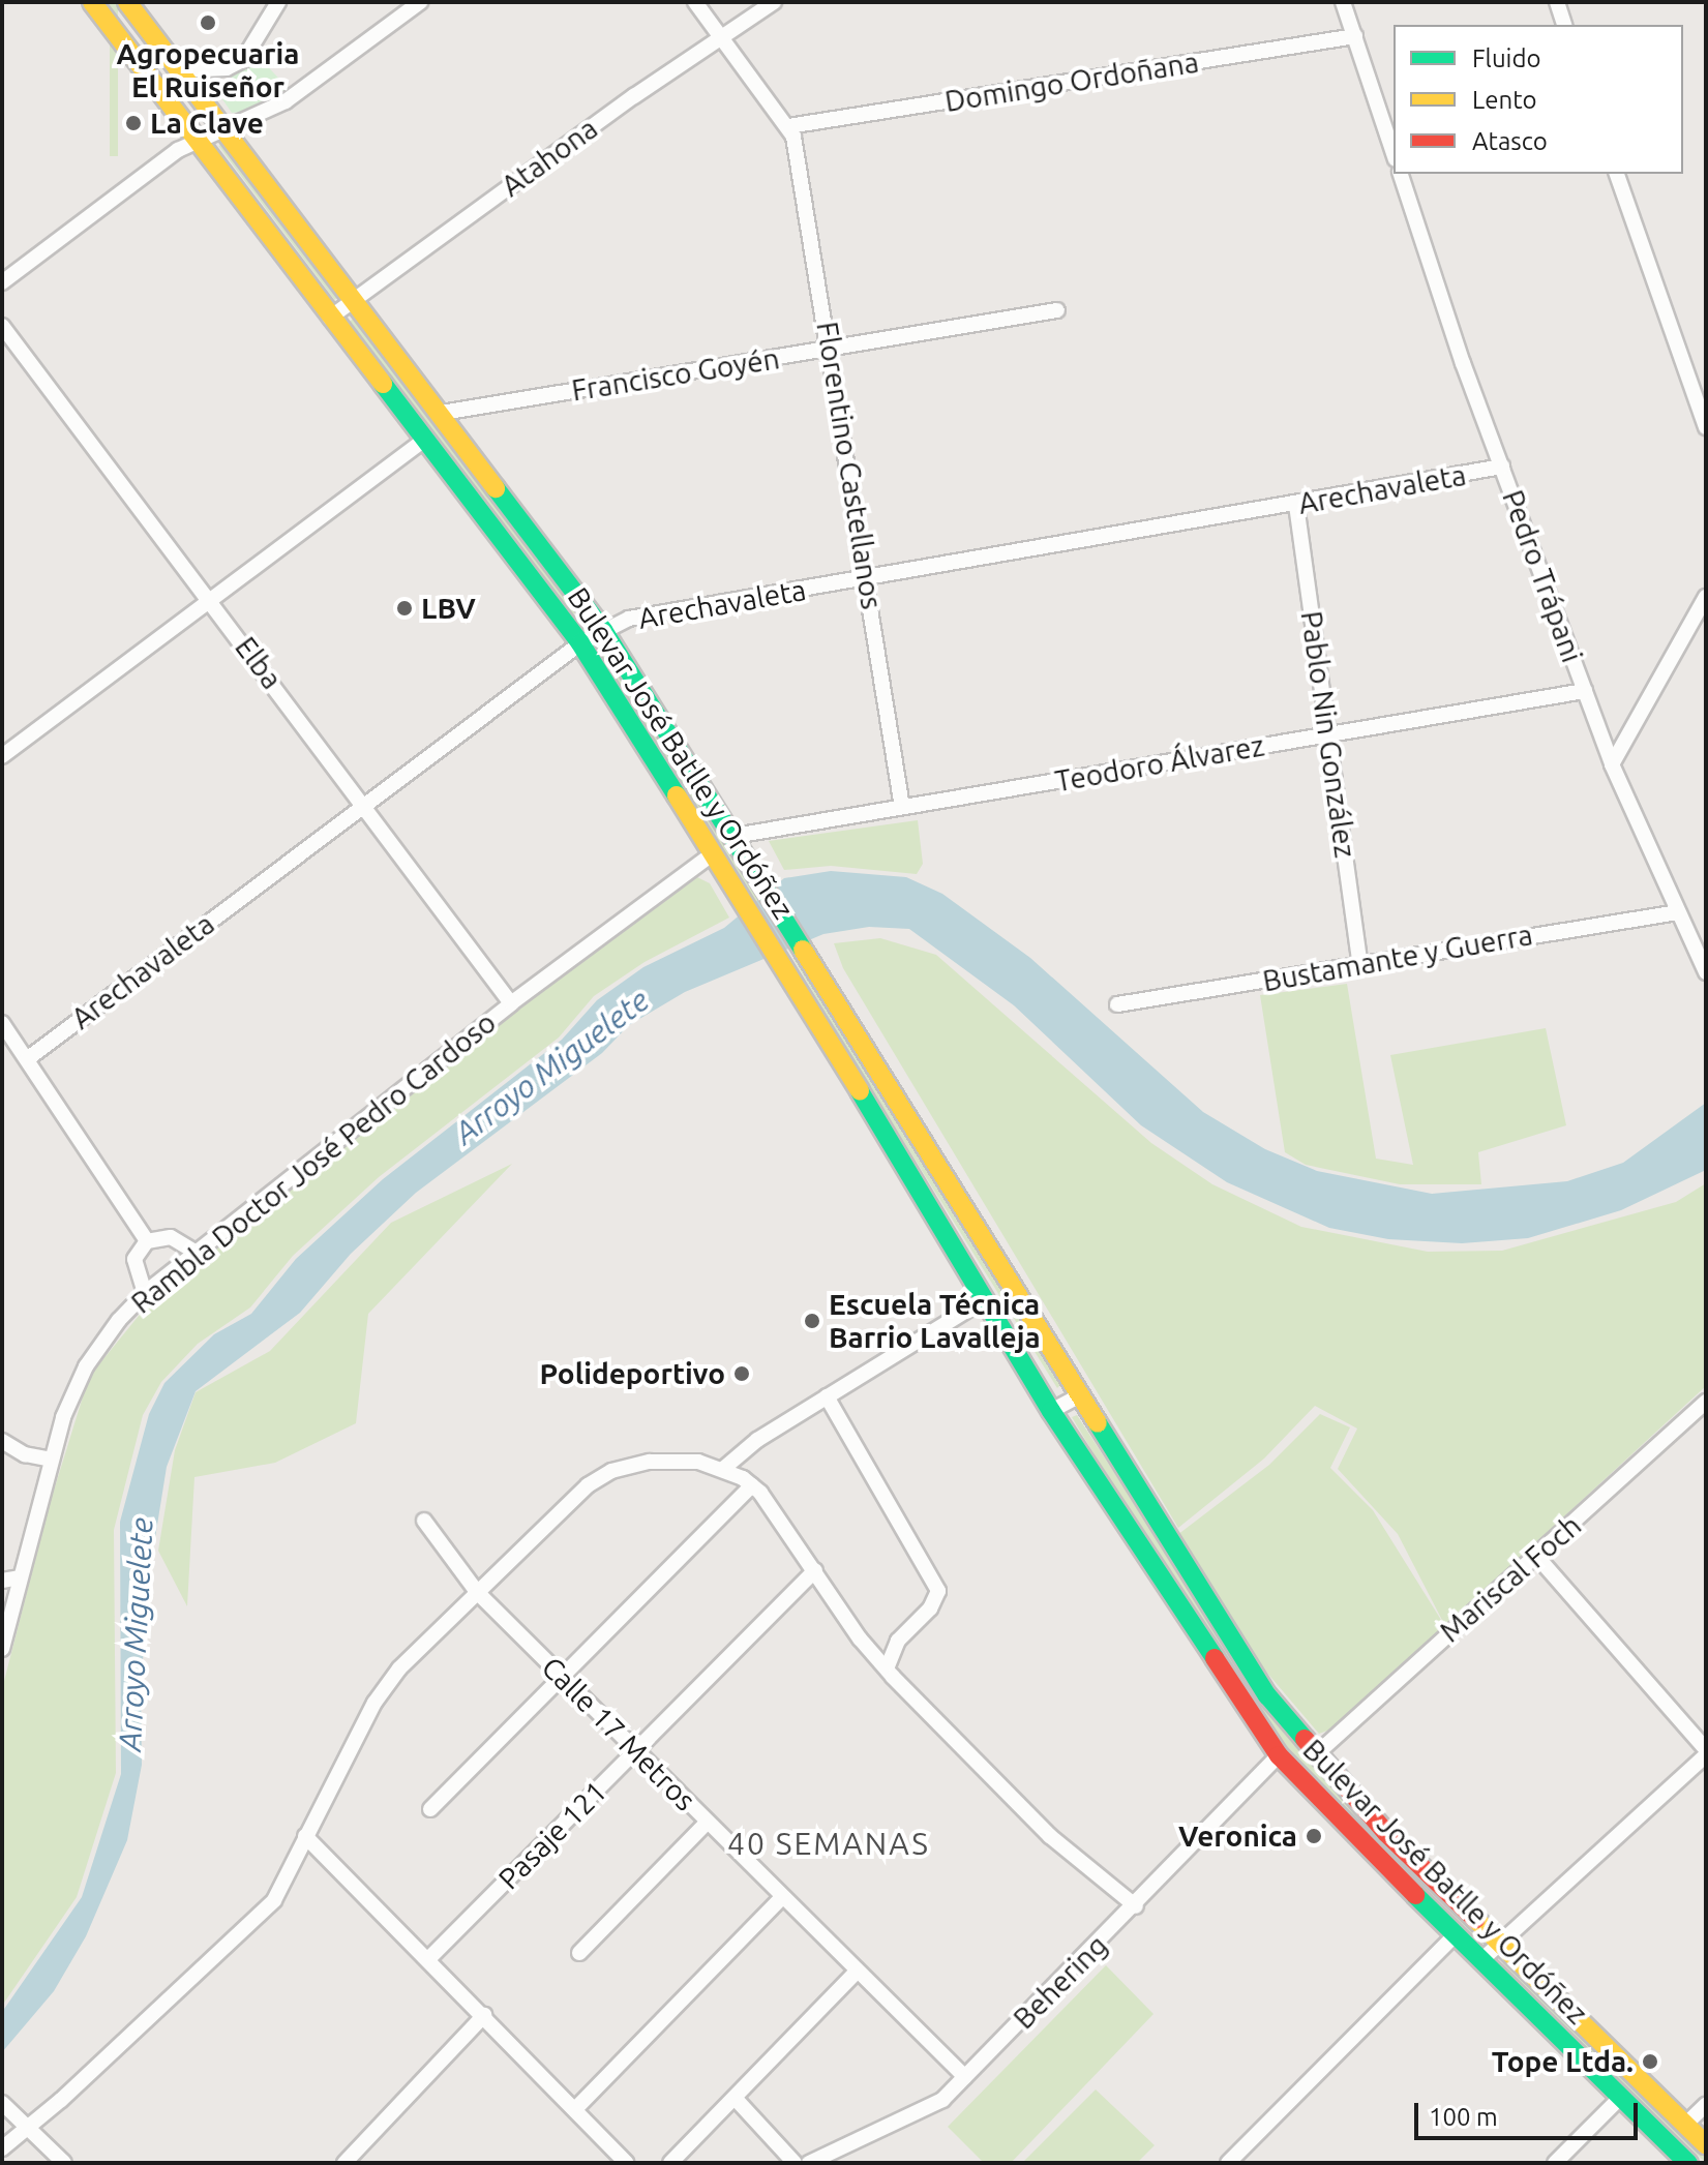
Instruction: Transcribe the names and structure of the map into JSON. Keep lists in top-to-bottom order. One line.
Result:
{"streets":{"main road":["Bulevar José Batlle y Ordóñez"],"street":["Domingo Ordoñana","Atahona","Francisco Goyén","Florentino Castellanos","Arechavaleta","Pedro Trápani","Elba","Pablo Nin González","Teodoro Álvarez","Bustamante y Guerra","Rambla Doctor José Pedro Cardoso","Mariscal Foch","Calle 17 Metros","Pasaje 121","Behering"]},"crossings":[["Domingo Ordoñana","Florentino Castellanos"],["Atahona","Bulevar José Batlle y Ordóñez"],["Francisco Goyén","Florentino Castellanos"],["Francisco Goyén","Bulevar José Batlle y Ordóñez"],["Florentino Castellanos","Arechavaleta"],["Florentino Castellanos","Teodoro Álvarez"],["Arechavaleta","Pedro Trápani"],["Arechavaleta","Elba"],["Arechavaleta","Pablo Nin González"],["Arechavaleta","Bulevar José Batlle y Ordóñez"],["Pedro Trápani","Teodoro Álvarez"],["Pedro Trápani","Bustamante y Guerra"],["Elba","Rambla Doctor José Pedro Cardoso"],["Pablo Nin González","Teodoro Álvarez"],["Pablo Nin González","Bustamante y Guerra"],["Bulevar José Batlle y Ordóñez","Teodoro Álvarez"],["Bulevar José Batlle y Ordóñez","Rambla Doctor José Pedro Cardoso"],["Bulevar José Batlle y Ordóñez","Mariscal Foch"],["Bulevar José Batlle y Ordóñez","Behering"],["Calle 17 Metros","Pasaje 121"],["Calle 17 Metros","Behering"]],"districts":["40 SEMANAS"],"water":["Arroyo Miguelete"],"places":["Agropecuaria El Ruiseñor","La Clave","LBV","Escuela Técnica Barrio Lavalleja","Polideportivo","Veronica","Tope Ltda."],"legend":["Fluido","Lento","Atasco"],"scale_bar":"100 m"}
